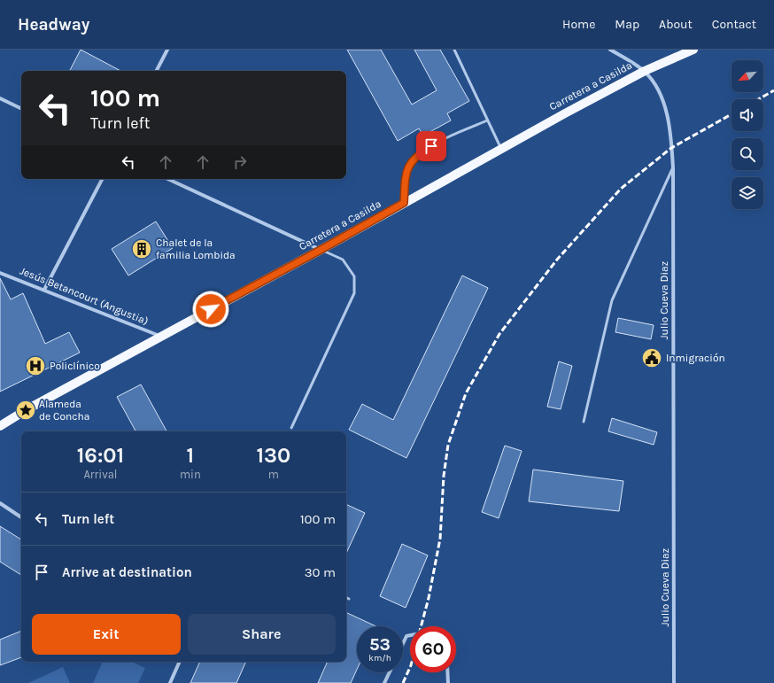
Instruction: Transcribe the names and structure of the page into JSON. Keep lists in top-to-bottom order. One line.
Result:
{"streets":{"main road":["Carretera a Casilda"],"street":["Jesús Betancourt (Angustia)","Julio Cueva Diaz"]},"crossings":[["Carretera a Casilda","Jesús Betancourt (Angustia)"],["Carretera a Casilda","Julio Cueva Diaz"]],"places":{"building":["Chalet de la familia Lombida"],"public building":["Inmigración"],"hospital":["Policlínico"],"place":["Alameda de Concha"]},"north":"bottom left","page":{"header":"Headway","nav":["Home","Map","About","Contact"],"turn":["100 m","Turn left"],"eta":["16:01","Arrival","1","min","130","m"],"list":[{"name":"Turn left","value":"100 m"},{"name":"Arrive at destination","value":"30 m"}],"buttons":["Exit","Share"],"speed":"53 km/h","limit":"60"}}
